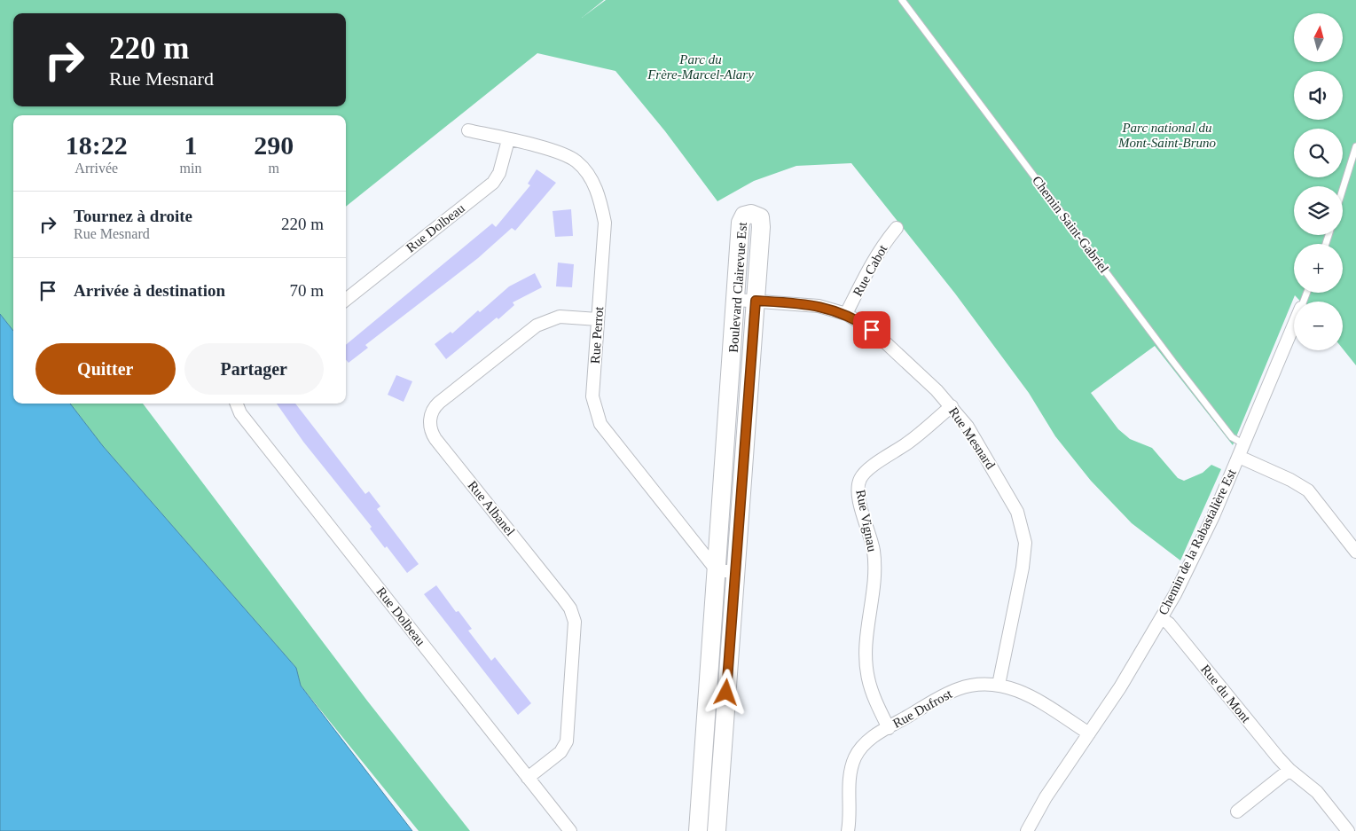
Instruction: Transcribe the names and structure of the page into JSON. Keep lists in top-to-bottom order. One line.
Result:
{"streets":{"street":["Rue Dolbeau","Rue Cabot","Boulevard Clairevue Est","Rue Perrot","Rue Mesnard","Rue Albanel","Rue Vignau","Chemin de la Rabastalière Est","Rue du Mont","Rue Dufrost"],"lane":["Chemin Saint-Gabriel"]},"crossings":[["Chemin Saint-Gabriel","Chemin de la Rabastalière Est"],["Rue Dolbeau","Rue Perrot"],["Rue Dolbeau","Rue Albanel"],["Rue Cabot","Rue Mesnard"],["Boulevard Clairevue Est","Rue Perrot"],["Boulevard Clairevue Est","Rue Mesnard"],["Rue Perrot","Rue Albanel"],["Rue Mesnard","Rue Vignau"],["Rue Mesnard","Rue Dufrost"],["Rue Vignau","Rue Dufrost"],["Chemin de la Rabastalière Est","Rue du Mont"],["Chemin de la Rabastalière Est","Rue Dufrost"]],"parks":["Parc du Frère-Marcel-Alary","Parc national du Mont-Saint-Bruno"],"north":"top","page":{"map_buttons":["+","−"],"turn":["220 m","Rue Mesnard"],"eta":["18:22","Arrivée","1","min","290","m"],"list":[{"name":"Tournez à droite","note":"Rue Mesnard","value":"220 m"},{"name":"Arrivée à destination","value":"70 m"}],"buttons":["Quitter","Partager"]}}
